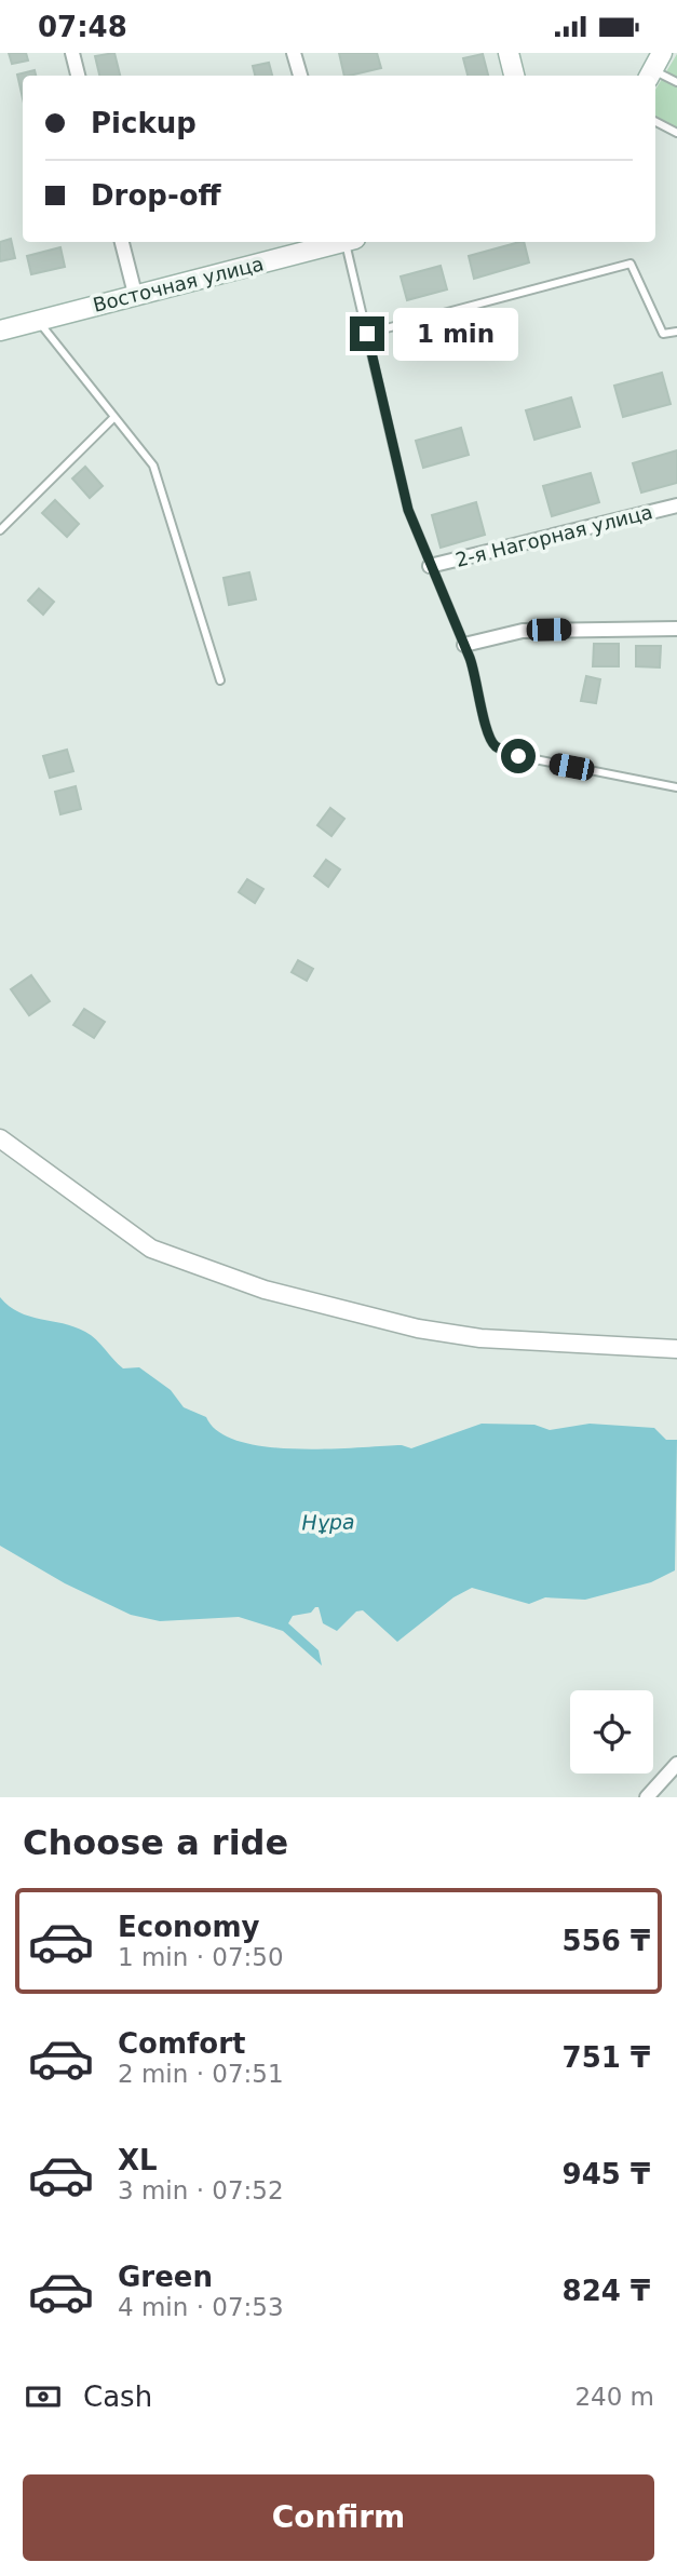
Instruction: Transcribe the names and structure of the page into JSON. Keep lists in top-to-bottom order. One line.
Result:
{"streets":{"main road":["Восточная улица"],"street":["2-я Нагорная улица"]},"water":["Нұра"],"page":{"status":"07:48","banner":["Pickup","Drop-off"],"bubble":"1 min","heading":"Choose a ride","list":[{"name":"Economy","note":"1 min · 07:50","value":"556 ₸"},{"name":"Comfort","note":"2 min · 07:51","value":"751 ₸"},{"name":"XL","note":"3 min · 07:52","value":"945 ₸"},{"name":"Green","note":"4 min · 07:53","value":"824 ₸"}],"pay":["Cash","240 m"],"buttons":"Confirm"}}
